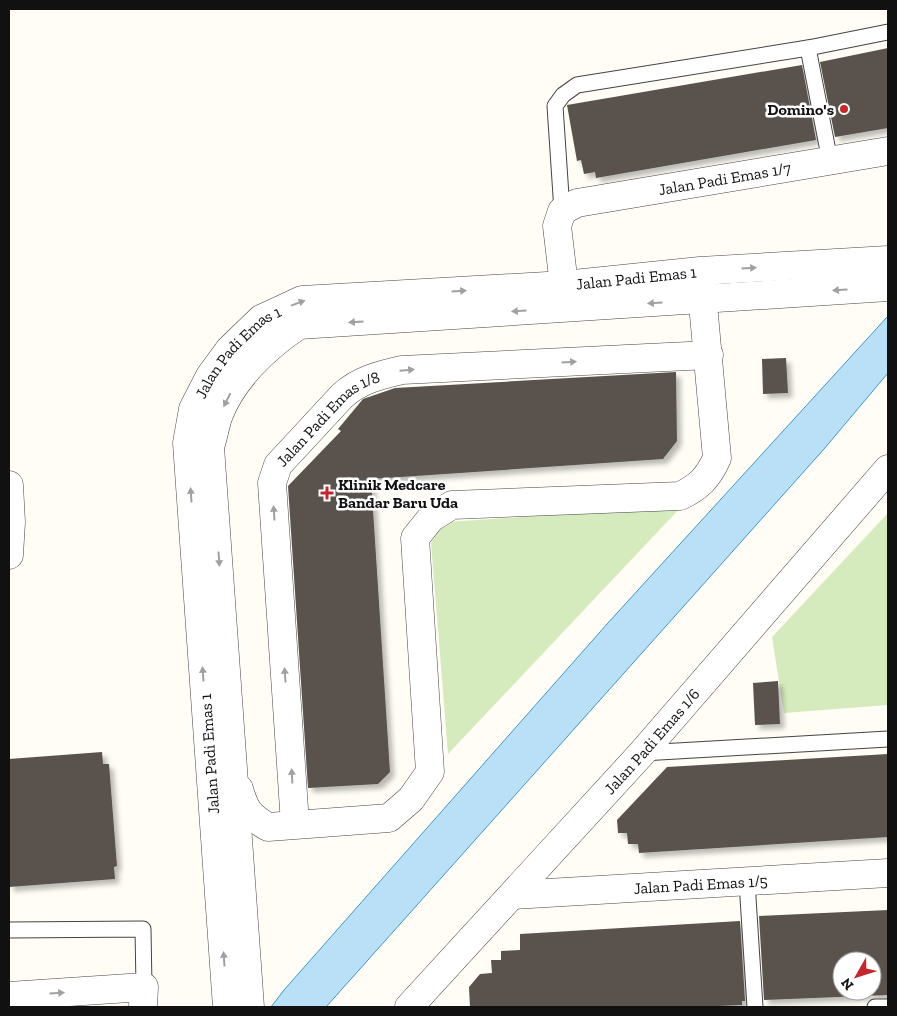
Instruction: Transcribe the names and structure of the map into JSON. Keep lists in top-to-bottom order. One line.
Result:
{"streets":{"street":["Jalan Padi Emas 1/7","Jalan Padi Emas 1","Jalan Padi Emas 1/8","Jalan Padi Emas 1/6","Jalan Padi Emas 1/5"]},"crossings":[["Jalan Padi Emas 1/6","Jalan Padi Emas 1/5"]],"places":{"other":["Domino's"],"health":["Klinik Medcare Bandar Baru Uda"]},"north":"bottom left"}
